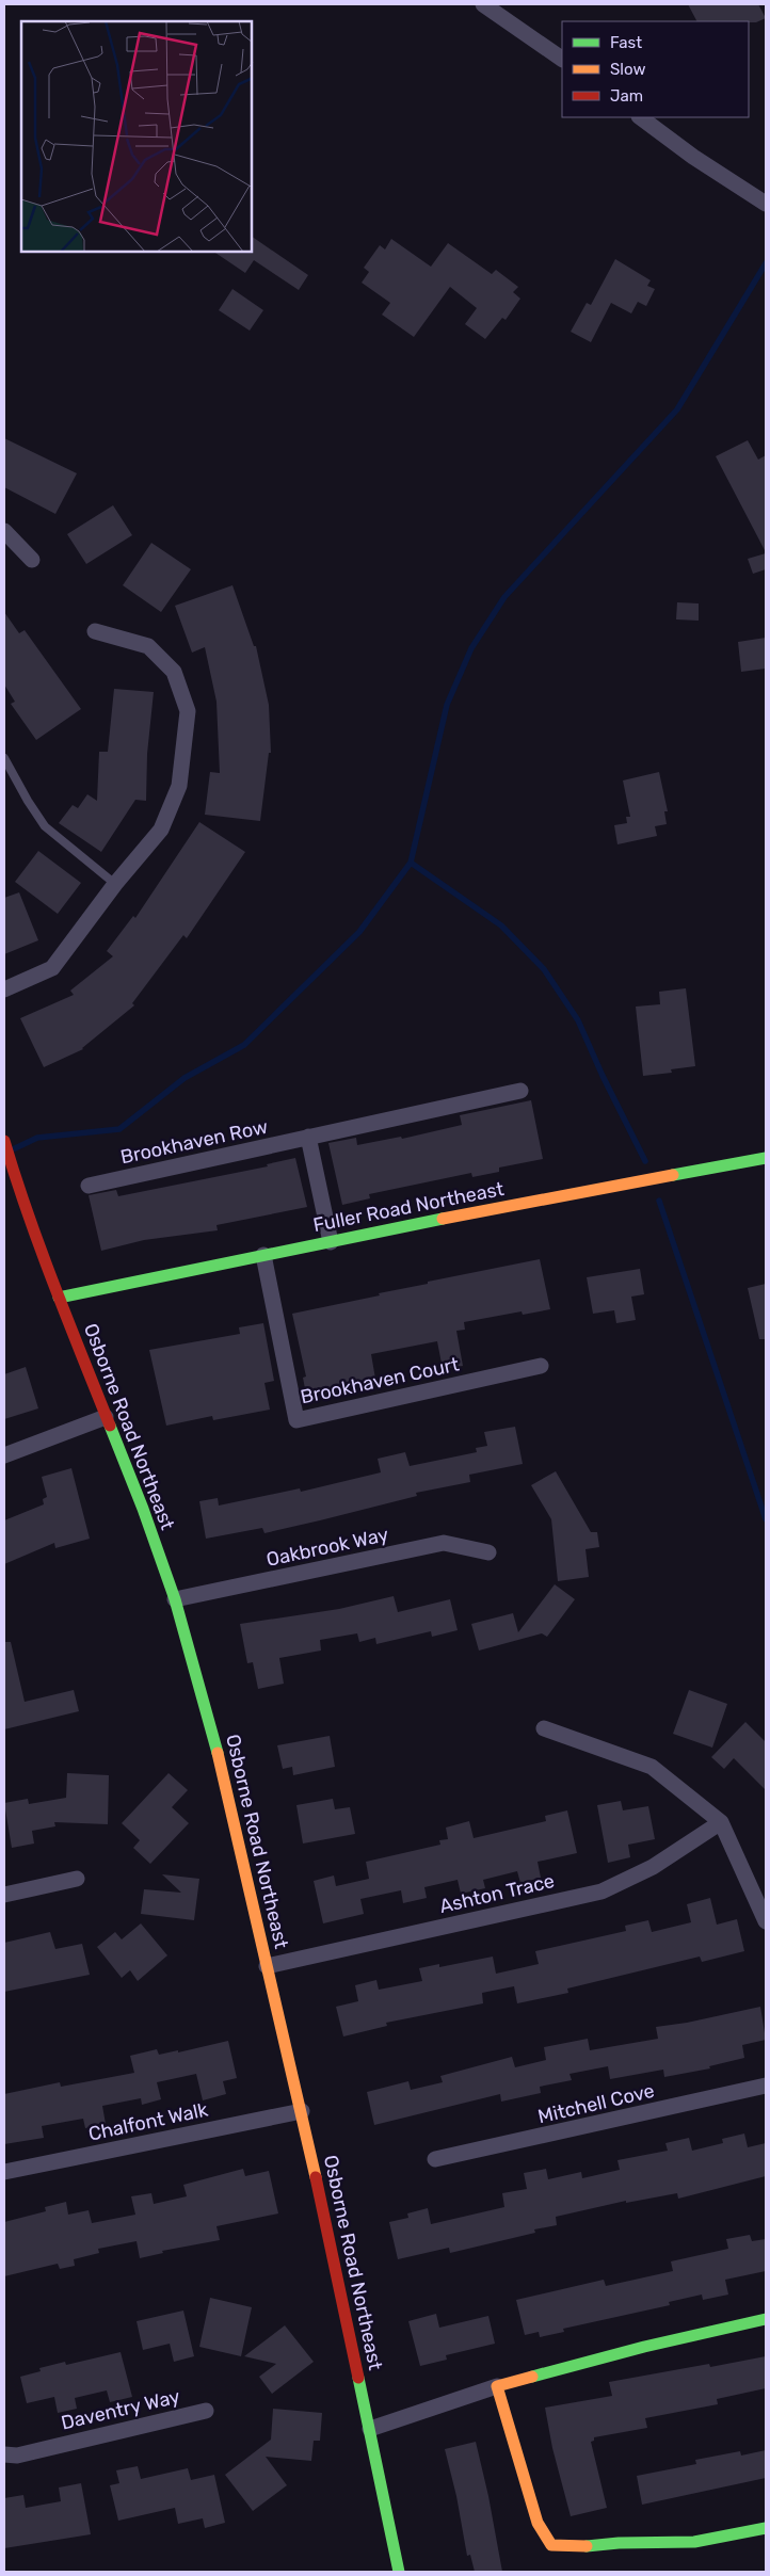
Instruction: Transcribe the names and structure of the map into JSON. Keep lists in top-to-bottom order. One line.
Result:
{"streets":{"street":["Brookhaven Row","Fuller Road Northeast","Brookhaven Court","Osborne Road Northeast","Oakbrook Way","Ashton Trace","Mitchell Cove","Chalfont Walk","Daventry Way"]},"crossings":[["Fuller Road Northeast","Brookhaven Court"],["Fuller Road Northeast","Osborne Road Northeast"],["Osborne Road Northeast","Oakbrook Way"],["Osborne Road Northeast","Ashton Trace"],["Osborne Road Northeast","Chalfont Walk"]],"legend":["Fast","Slow","Jam"]}
